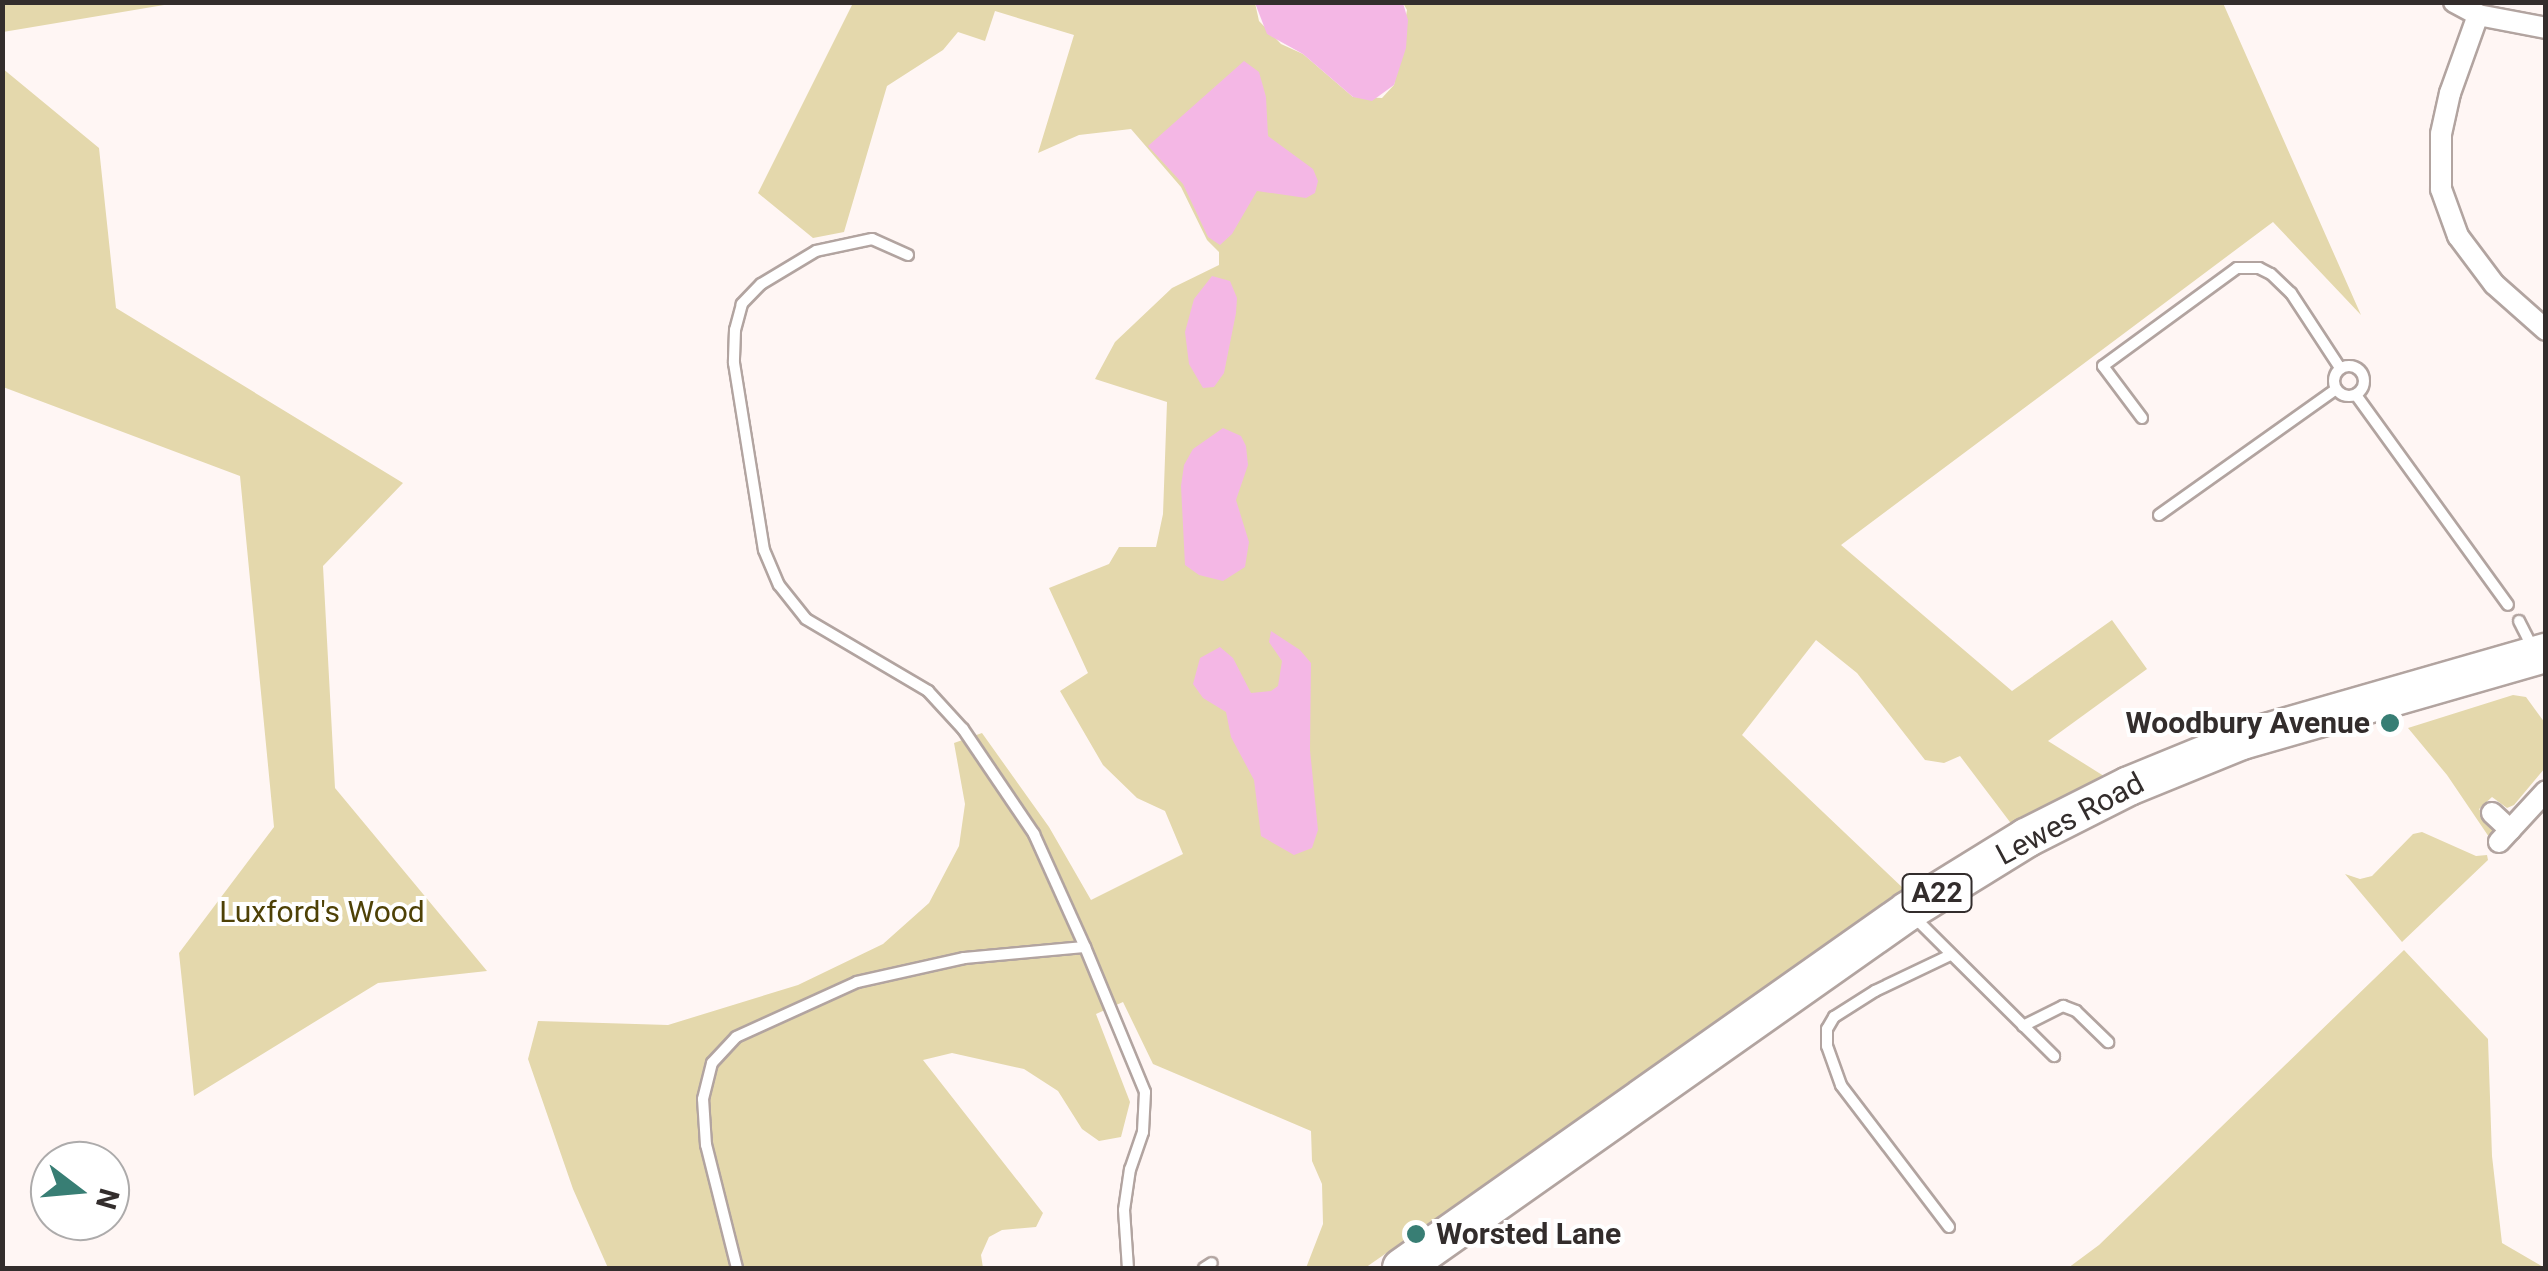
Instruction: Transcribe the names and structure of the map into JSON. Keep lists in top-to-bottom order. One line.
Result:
{"streets":{"highway":["Lewes Road","A22"]},"parks":["Luxford's Wood"],"places":["Woodbury Avenue","Worsted Lane"],"north":"right"}
